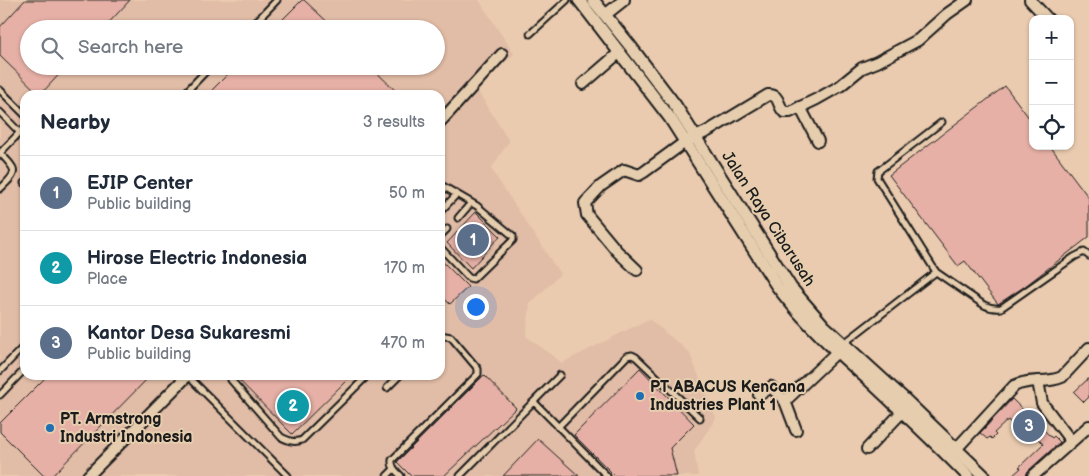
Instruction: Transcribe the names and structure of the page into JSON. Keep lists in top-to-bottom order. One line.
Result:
{"streets":{"street":["Jalan Raya Cibarusah"]},"places":["PT ABACUS Kencana Industries Plant 1","PT. Armstrong Industri Indonesia"],"page":{"map_buttons":["+","−"],"search":"Search here","heading":["Nearby","3 results"],"list":[{"mark":"1","name":"EJIP Center","note":"Public building","value":"50 m"},{"mark":"2","name":"Hirose Electric Indonesia","note":"Place","value":"170 m"},{"mark":"3","name":"Kantor Desa Sukaresmi","note":"Public building","value":"470 m"}],"pins":["1","2","3"]}}
